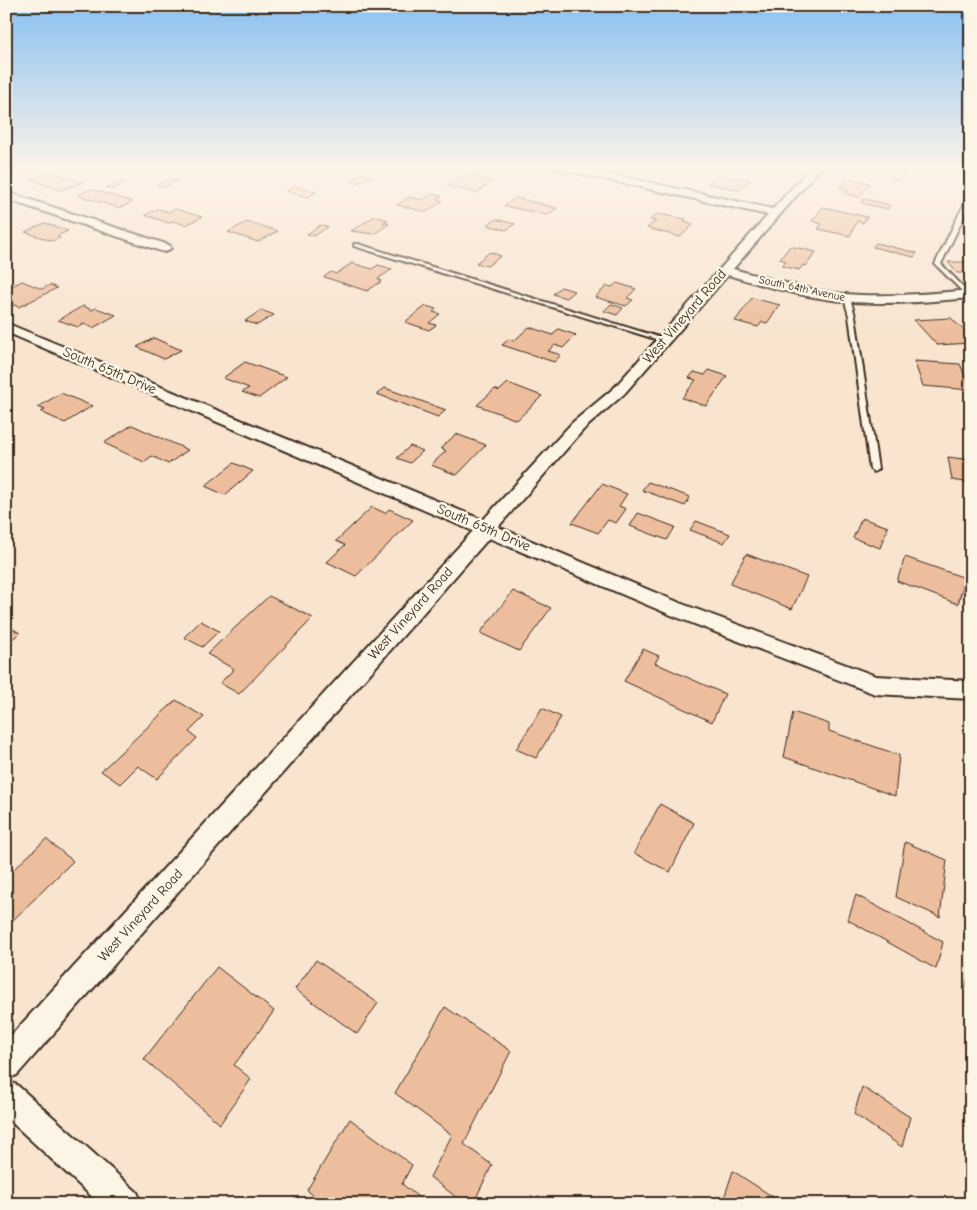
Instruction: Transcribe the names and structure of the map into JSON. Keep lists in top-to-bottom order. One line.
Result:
{"streets":{"street":["South 64th Avenue","West Vineyard Road","South 65th Drive"]},"crossings":[["South 64th Avenue","West Vineyard Road"],["West Vineyard Road","South 65th Drive"]]}
